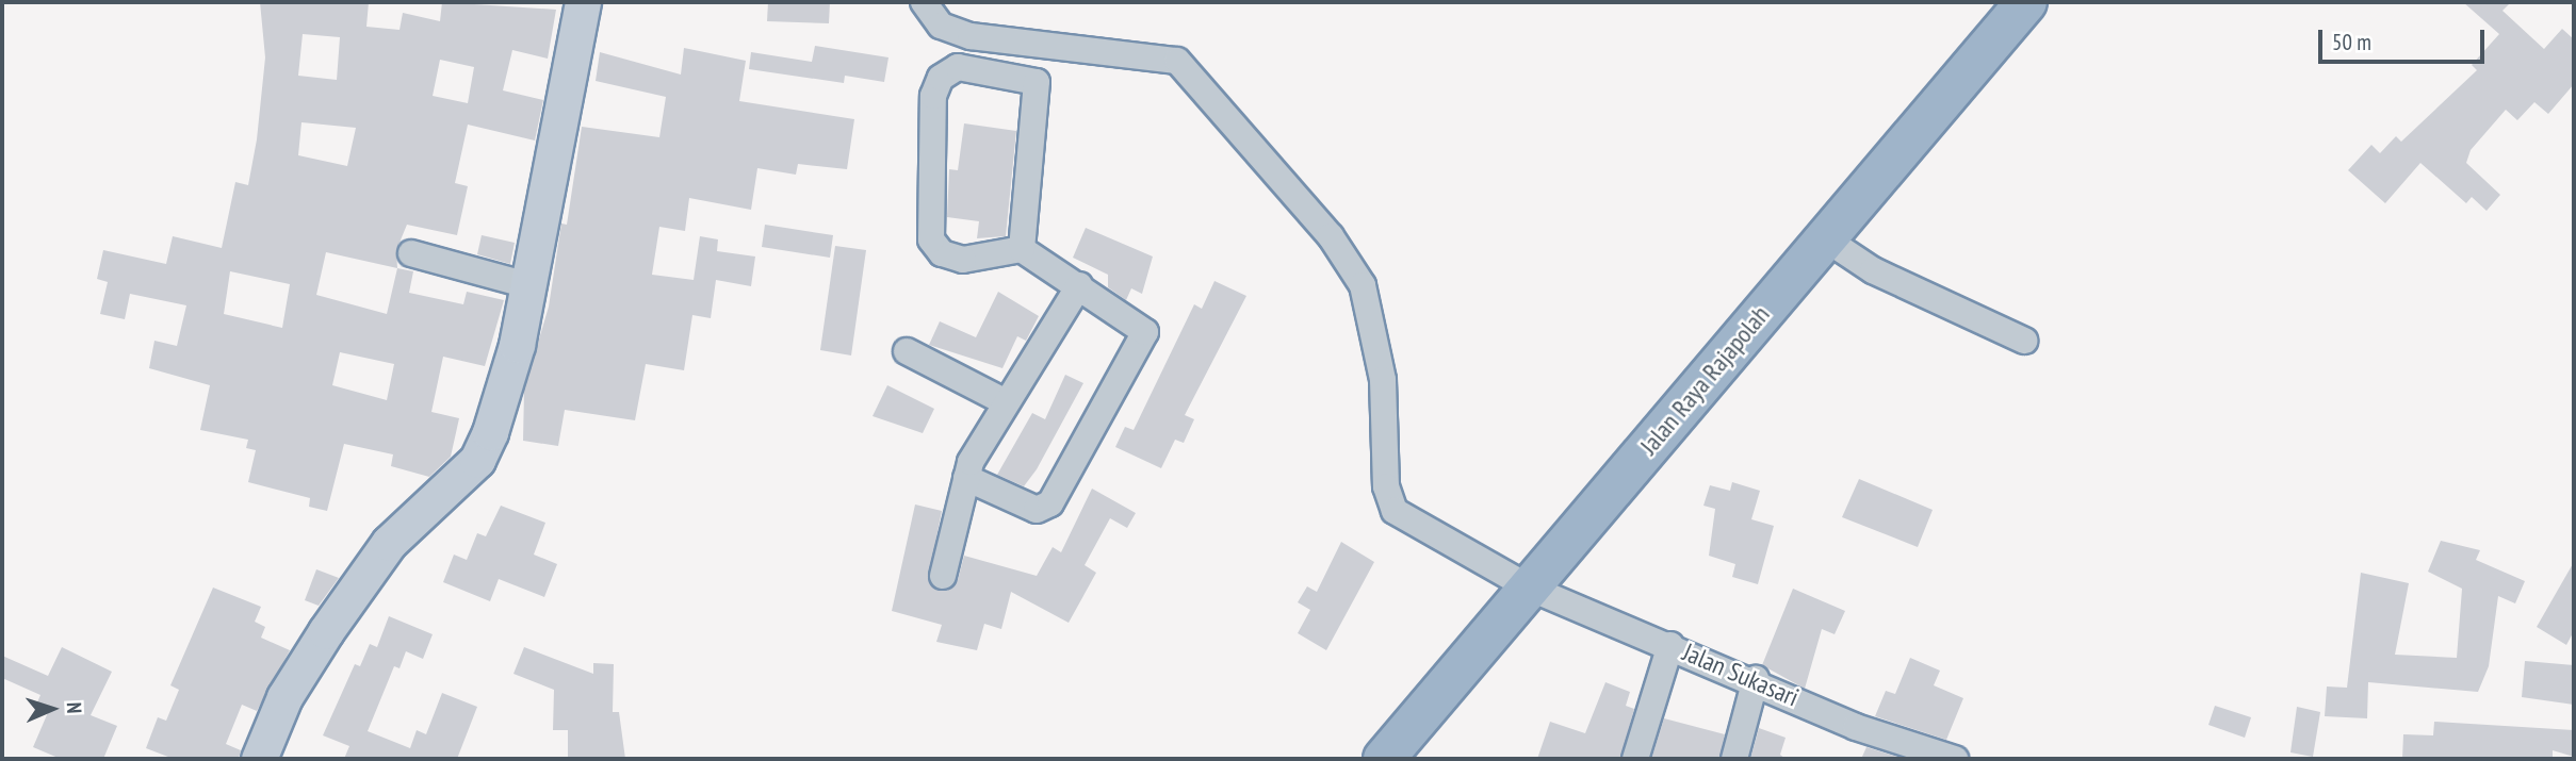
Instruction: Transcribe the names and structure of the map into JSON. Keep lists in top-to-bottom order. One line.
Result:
{"streets":{"highway":["Jalan Raya Rajapolah"],"street":["Jalan Sukasari"]},"crossings":[["Jalan Raya Rajapolah","Jalan Sukasari"]],"scale_bar":"50 m","north":"right"}
